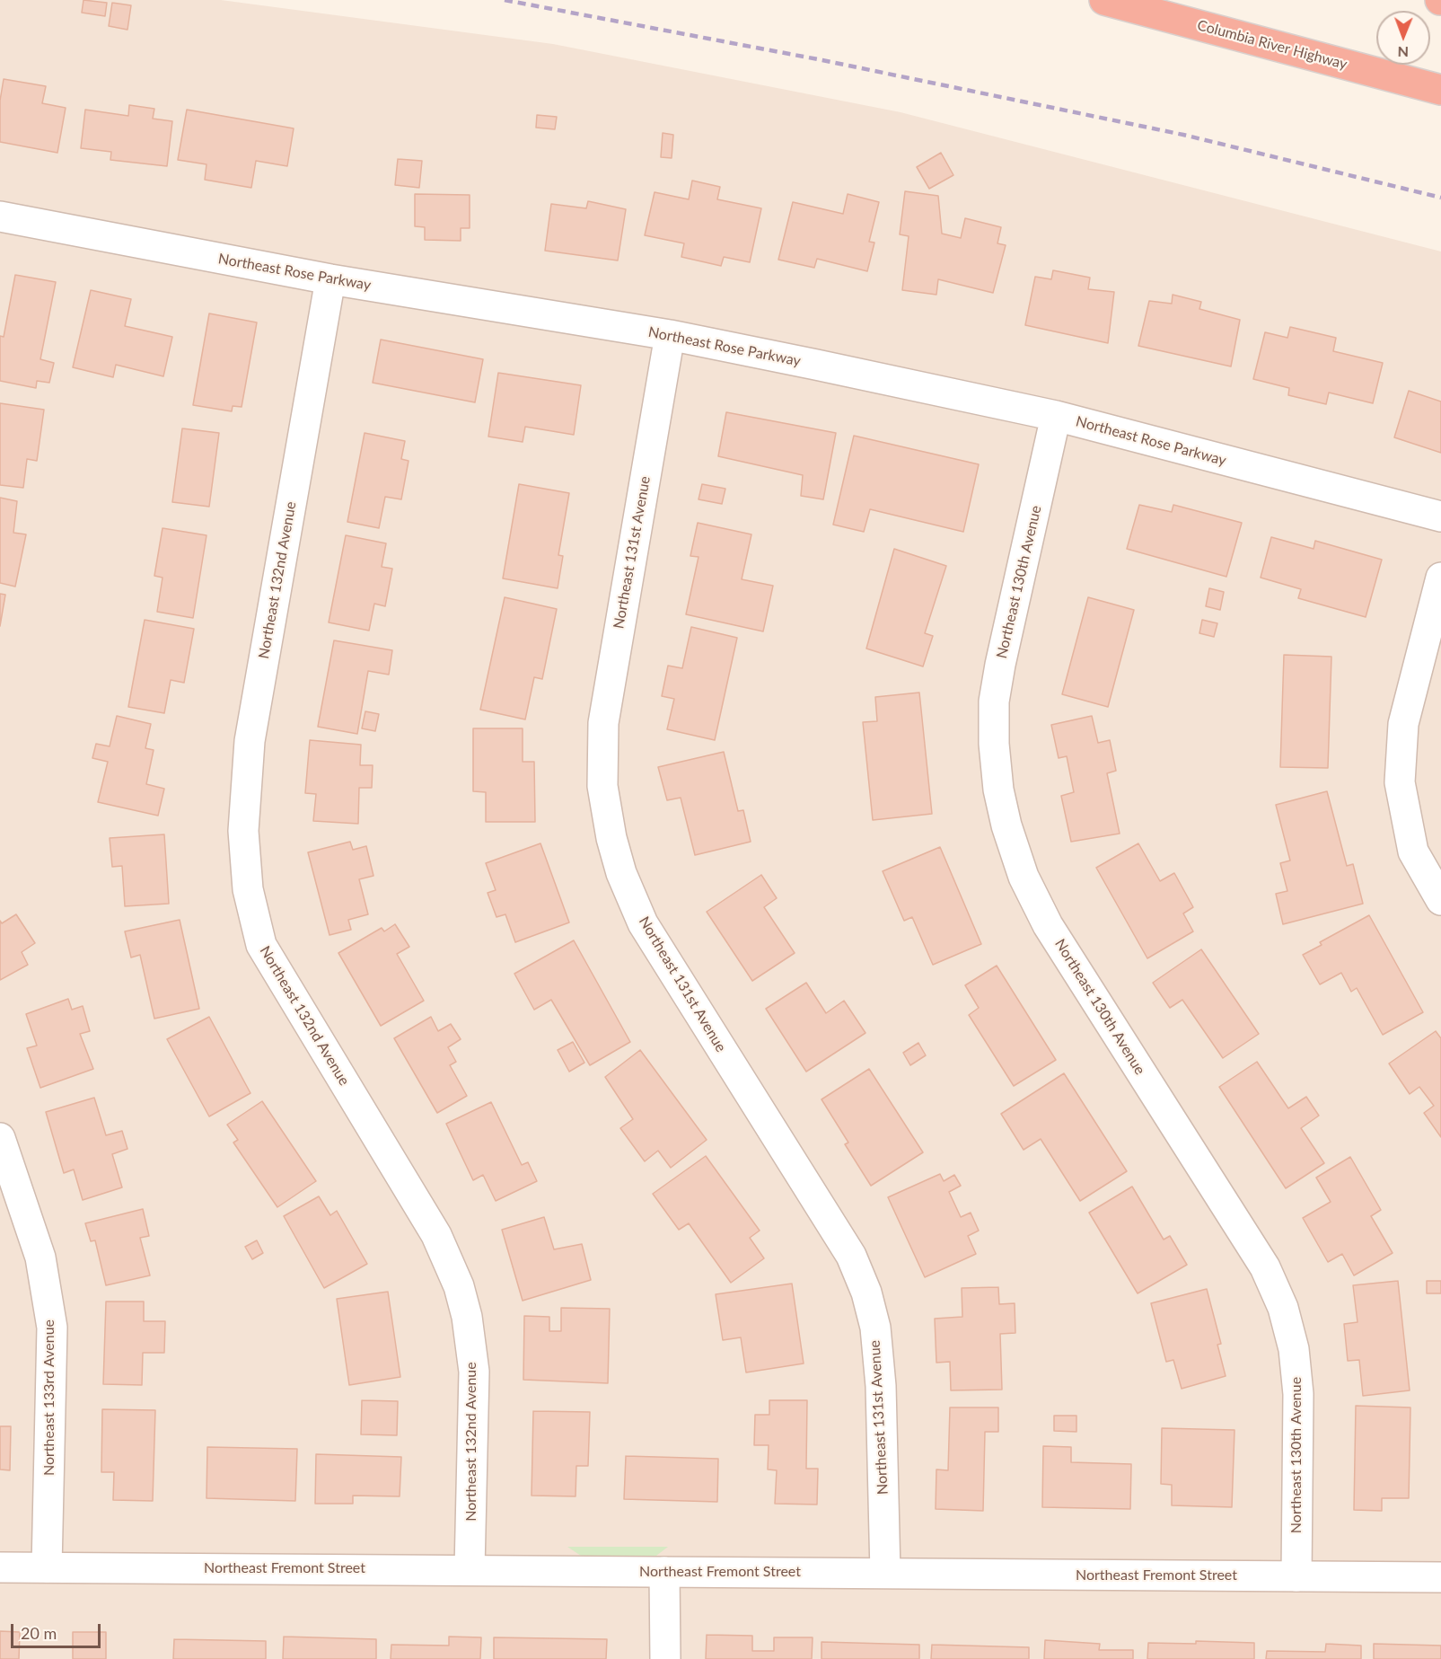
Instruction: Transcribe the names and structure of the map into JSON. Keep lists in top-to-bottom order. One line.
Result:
{"streets":{"highway":["Columbia River Highway"],"street":["Northeast Rose Parkway","Northeast 131st Avenue","Northeast 132nd Avenue","Northeast 130th Avenue","Northeast 133rd Avenue","Northeast Fremont Street"]},"crossings":[["Northeast Rose Parkway","Northeast 131st Avenue"],["Northeast Rose Parkway","Northeast 132nd Avenue"],["Northeast Rose Parkway","Northeast 130th Avenue"],["Northeast 131st Avenue","Northeast Fremont Street"],["Northeast 132nd Avenue","Northeast Fremont Street"],["Northeast 130th Avenue","Northeast Fremont Street"],["Northeast 133rd Avenue","Northeast Fremont Street"]],"scale_bar":"20 m","north":"bottom"}
